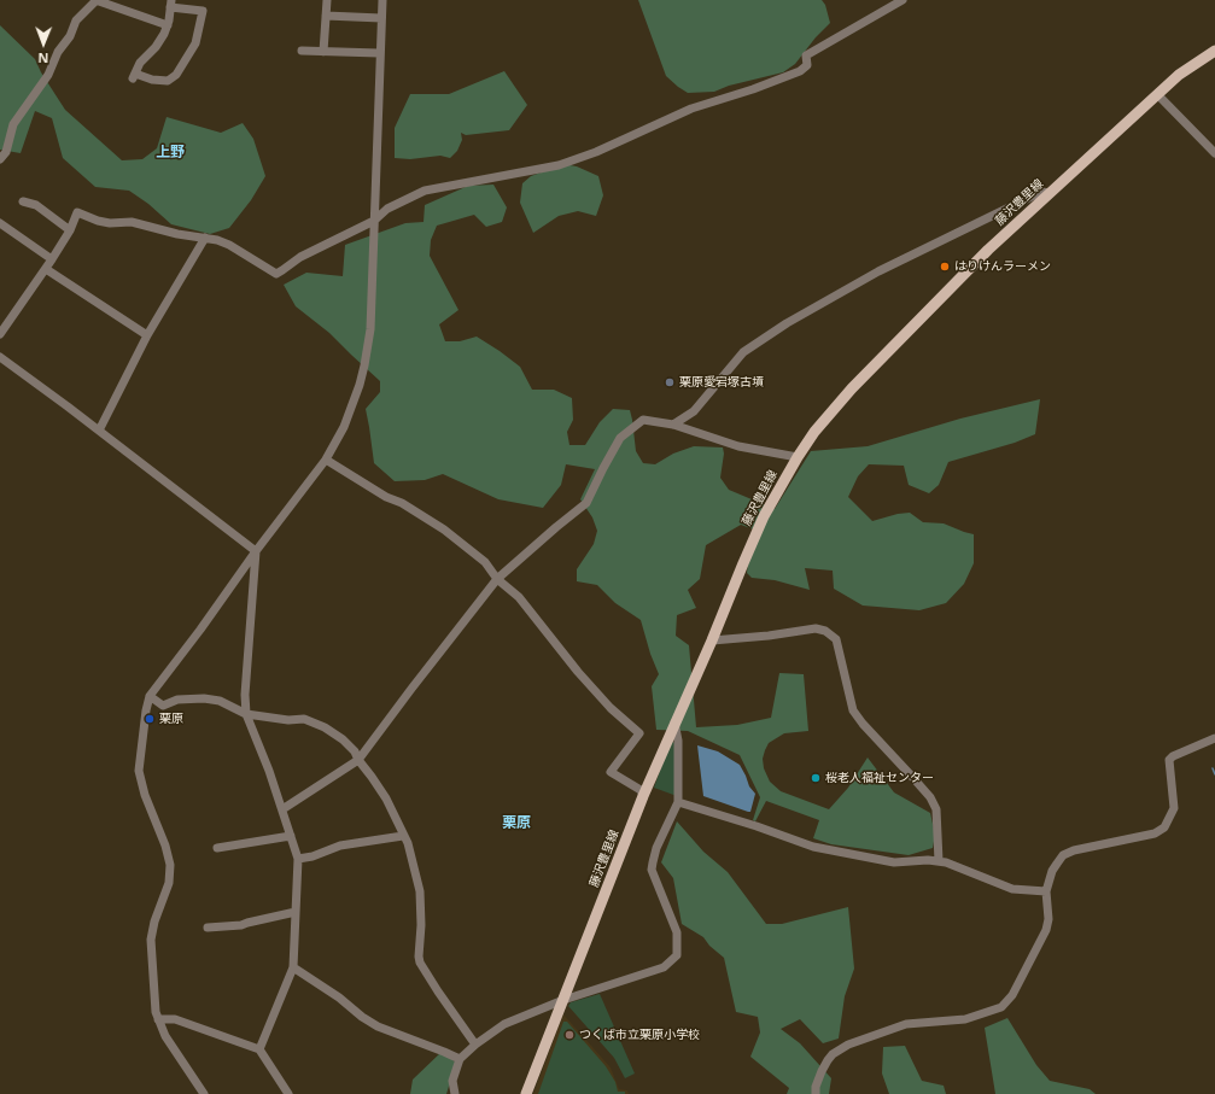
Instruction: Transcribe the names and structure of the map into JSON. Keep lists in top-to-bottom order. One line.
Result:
{"streets":{"main road":["藤沢豊里線"]},"districts":["上野","栗原"],"places":["はりけんラーメン","栗原愛宕塚古墳","栗原","桜老人福祉センター","つくば市立栗原小学校"],"north":"bottom"}
